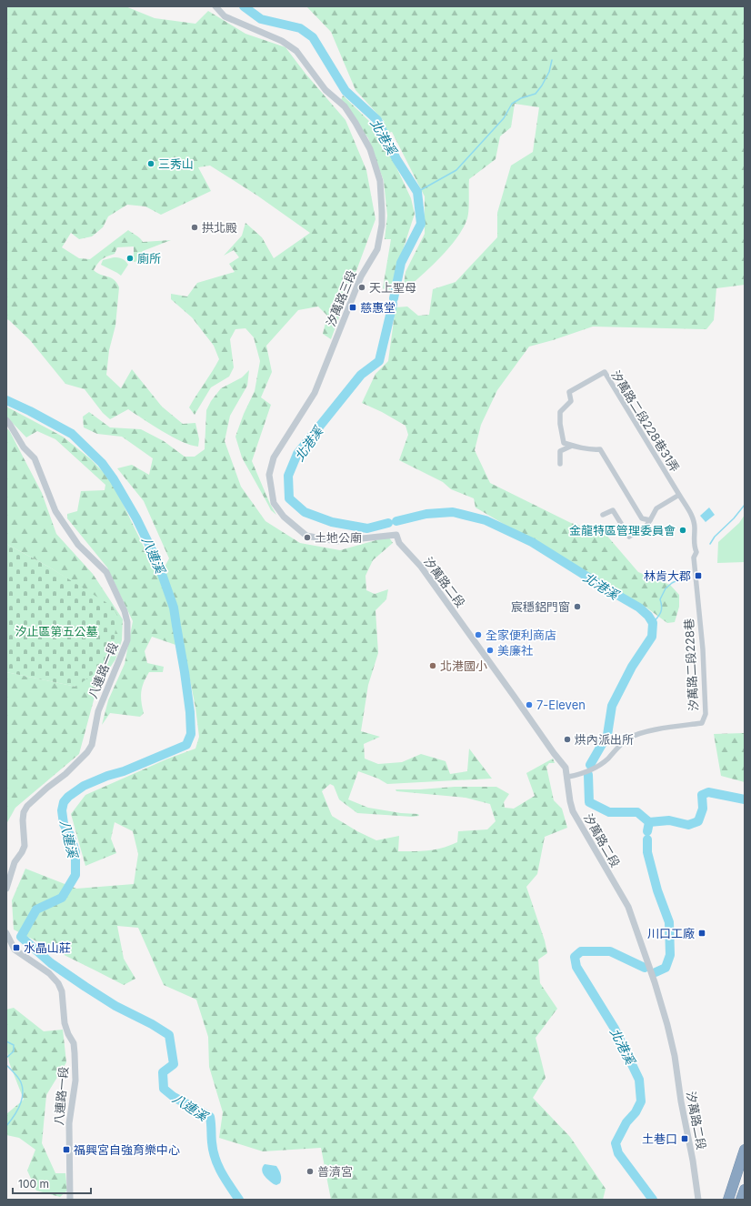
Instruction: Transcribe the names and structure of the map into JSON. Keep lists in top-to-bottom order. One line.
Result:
{"streets":{"street":["汐萬路三段","汐萬路二段228巷31弄","汐萬路二段","汐萬路二段228巷","八連路一段"]},"crossings":[["汐萬路三段","汐萬路二段"],["汐萬路二段228巷31弄","汐萬路二段228巷"],["汐萬路二段","汐萬路二段228巷"]],"water":["北港溪","八連溪"],"parks":["汐止區第五公墓"],"places":{"other":["三秀山","拱北殿","廁所","天上聖母","金龍特區管理委員會","土地公廟","宸穩鋁門窗","全家便利商店","美廉社","北港國小","7-Eleven","烘內派出所","普濟宮"],"transit":["慈惠堂","林肯大郡","川口工廠","水晶山莊","土巷口","福興宮自強育樂中心"]},"scale_bar":"100 m"}
